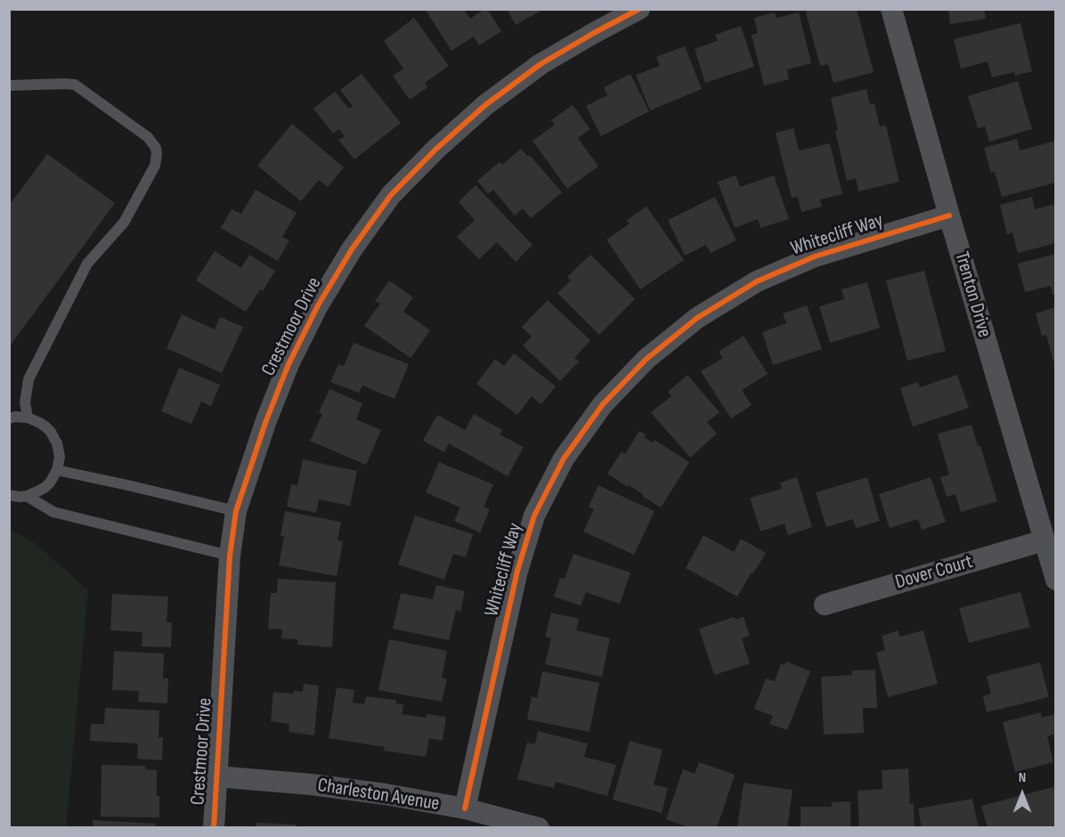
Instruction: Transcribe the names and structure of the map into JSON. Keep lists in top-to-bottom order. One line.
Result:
{"streets":{"street":["Whitecliff Way","Trenton Drive","Crestmoor Drive","Dover Court","Charleston Avenue"]},"crossings":[["Whitecliff Way","Trenton Drive"],["Whitecliff Way","Charleston Avenue"],["Trenton Drive","Dover Court"],["Crestmoor Drive","Charleston Avenue"]],"north":"top"}
